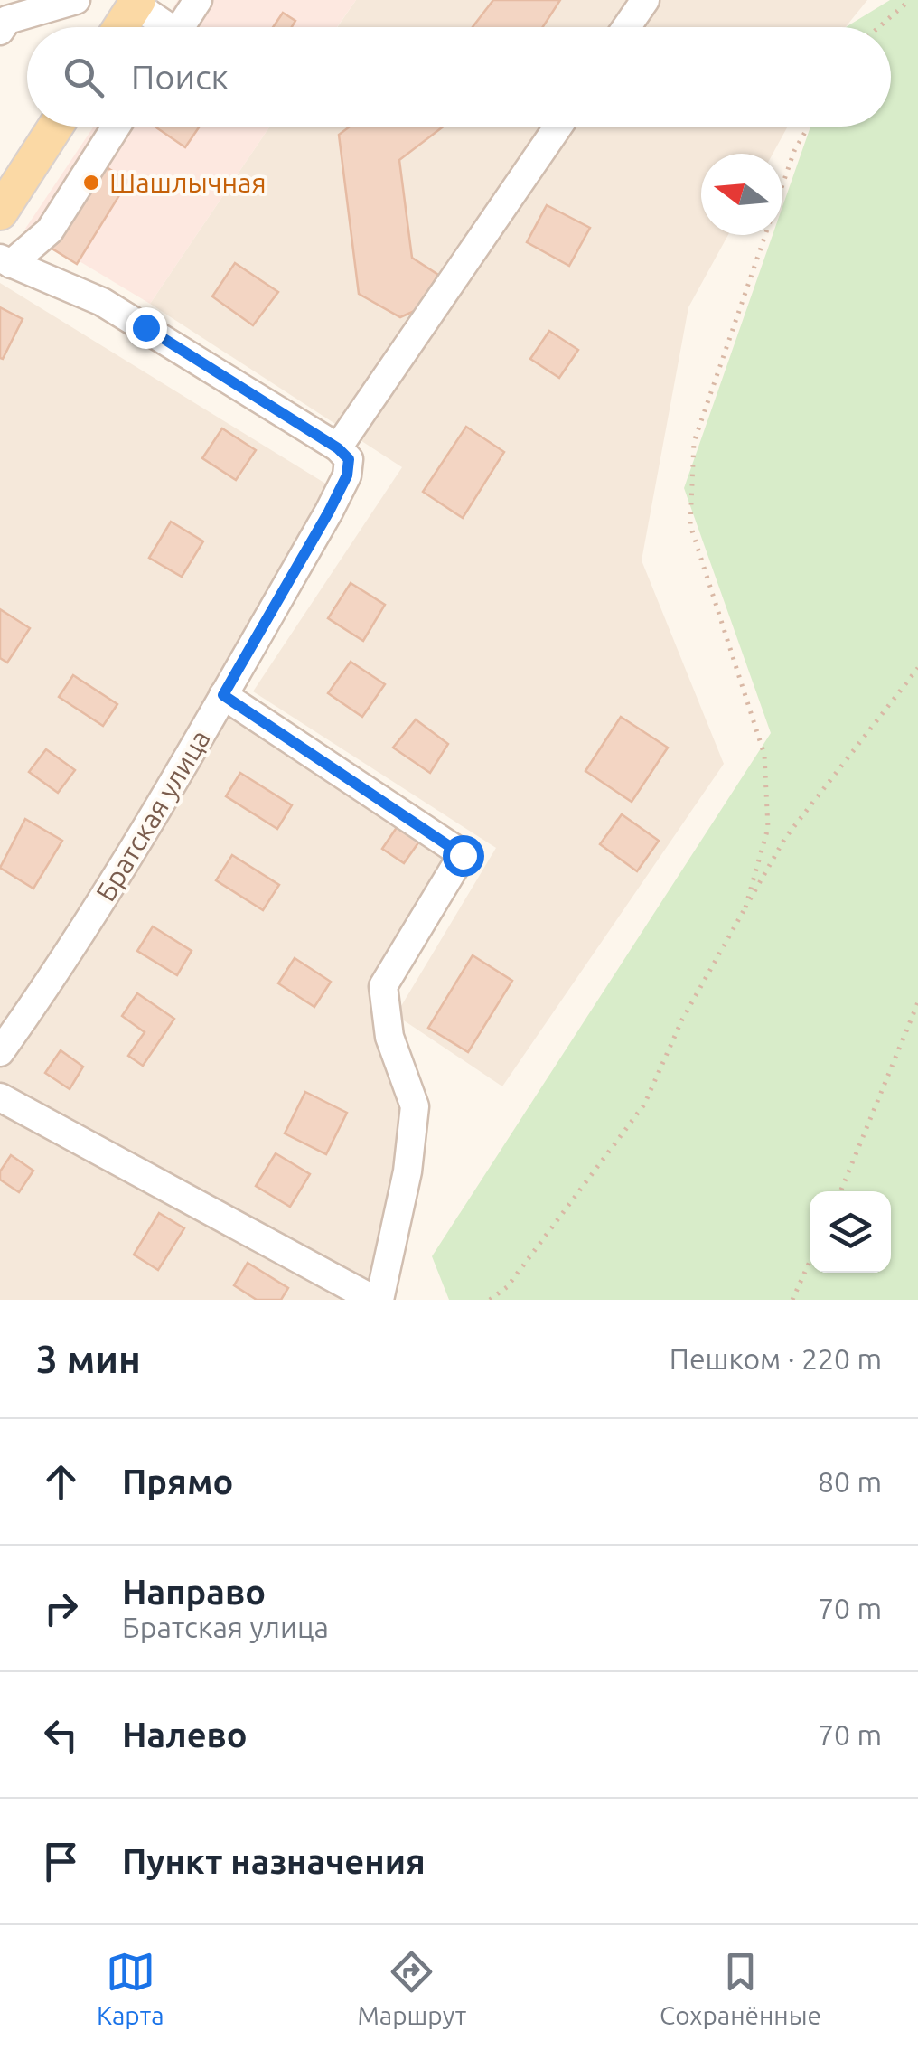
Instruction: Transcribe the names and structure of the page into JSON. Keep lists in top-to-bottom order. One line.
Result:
{"streets":{"street":["Братская улица"]},"places":["Шашлычная"],"north":"left","page":{"search":"Поиск","heading":["3 мин","Пешком · 220 m"],"list":[["Прямо","80 m"],["Направо","Братская улица","70 m"],["Налево","70 m"],"Пункт назначения"],"nav":["Карта","Маршрут","Сохранённые"]}}
